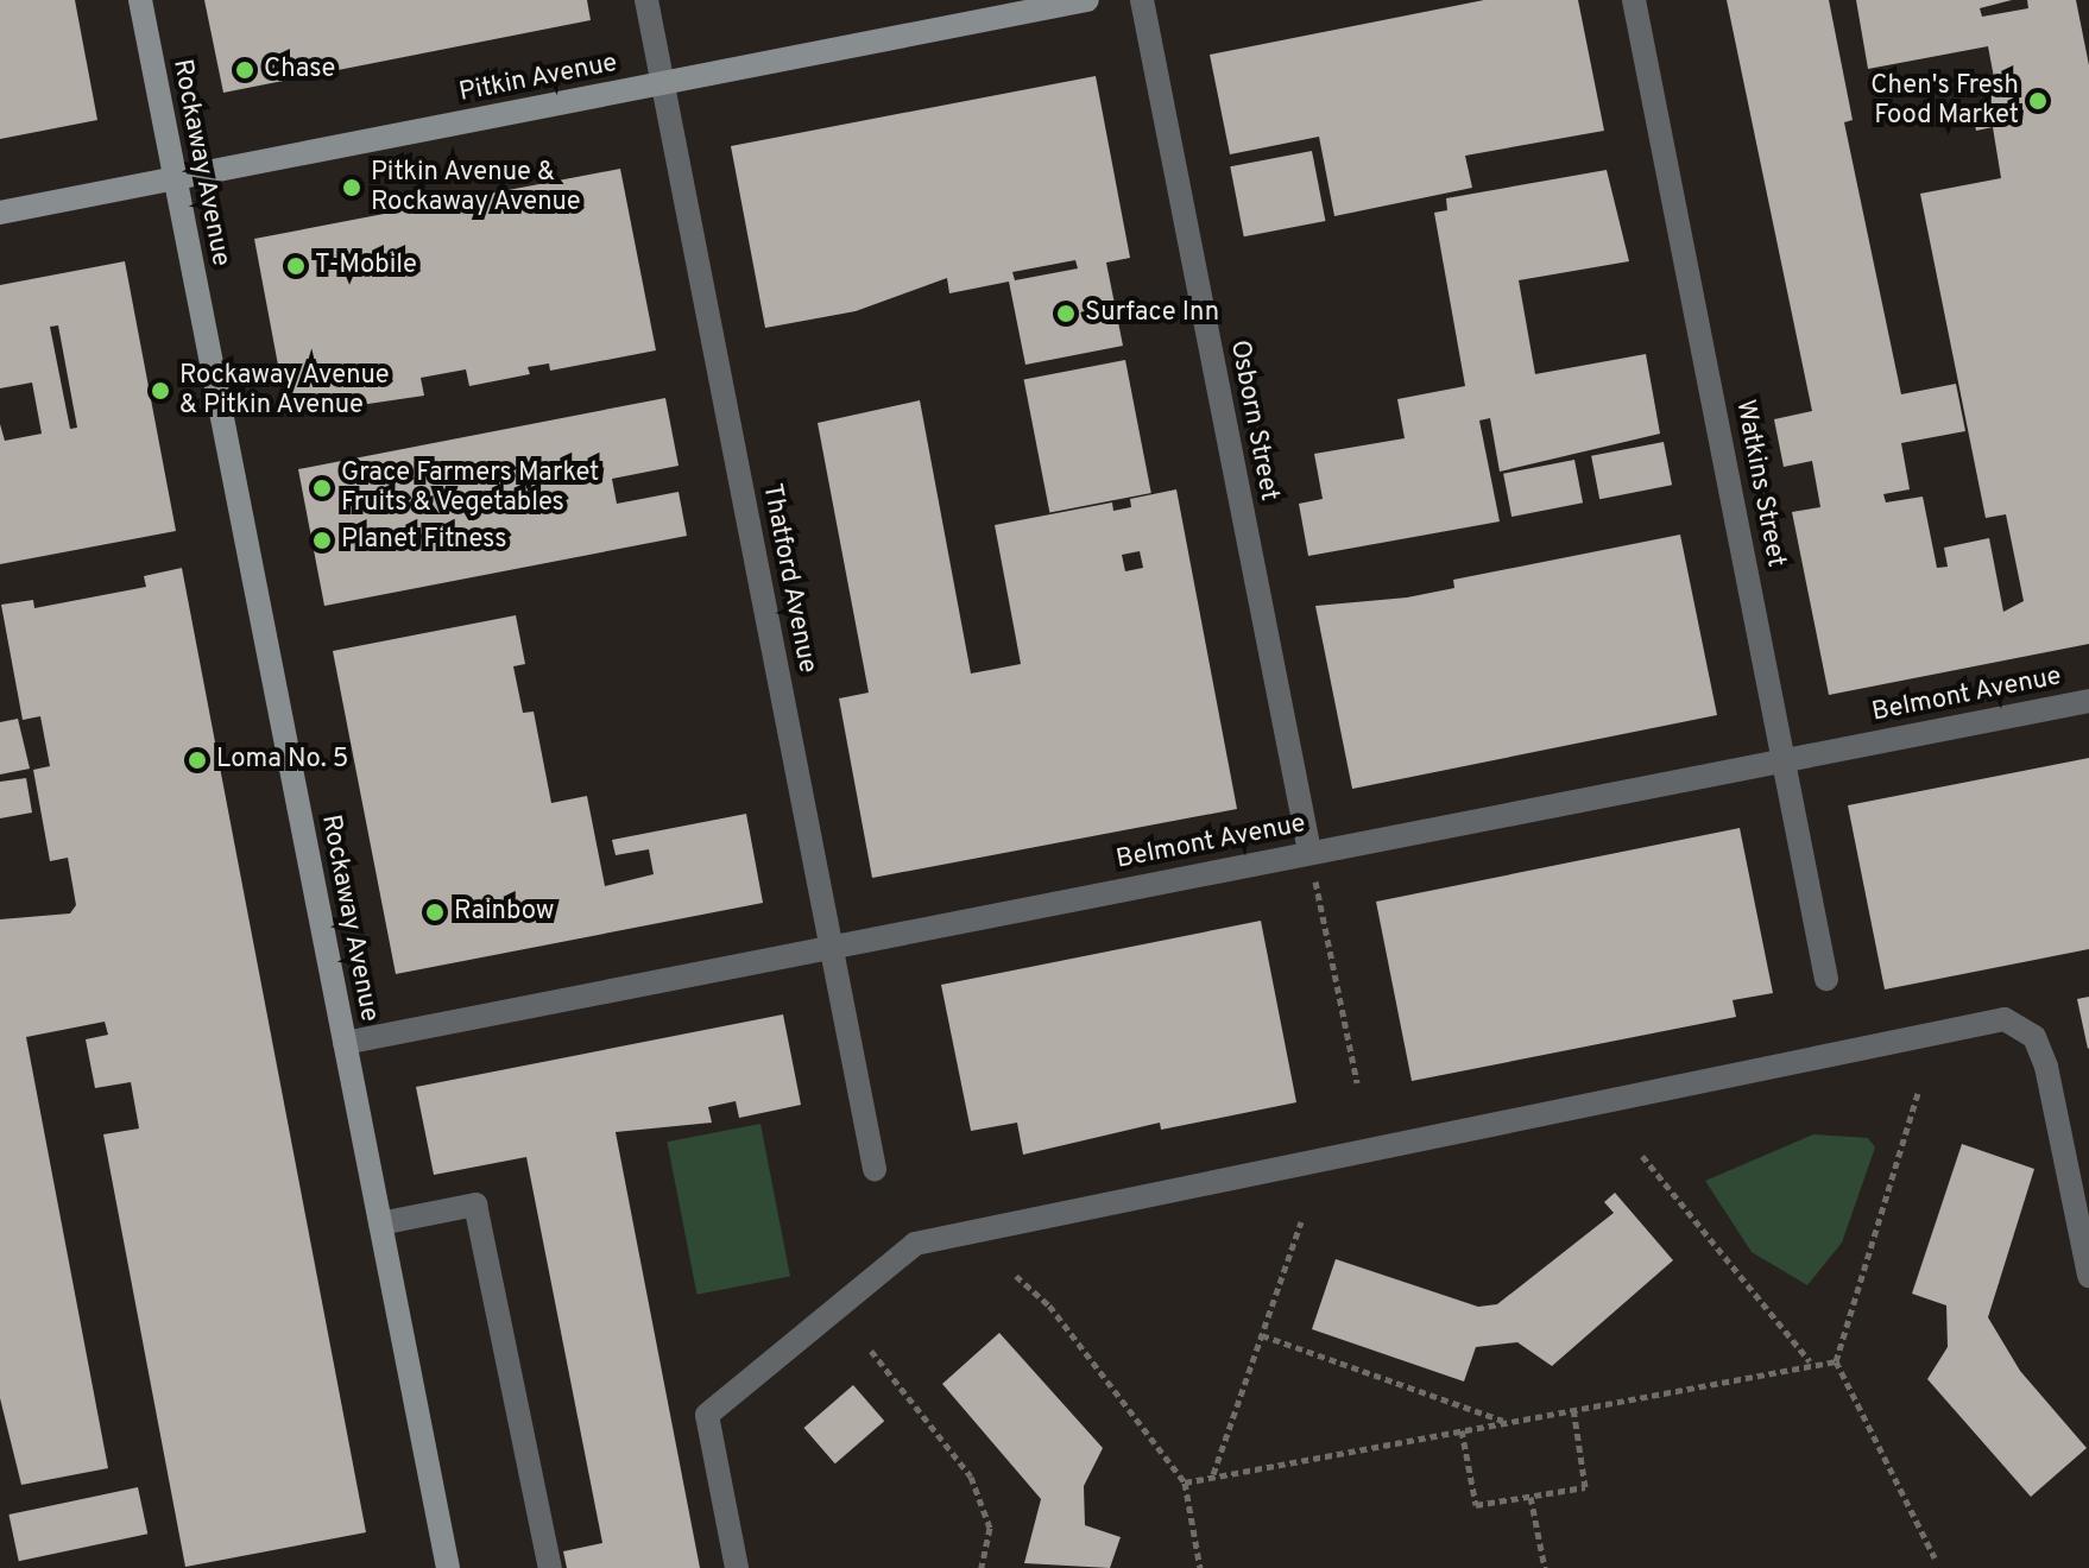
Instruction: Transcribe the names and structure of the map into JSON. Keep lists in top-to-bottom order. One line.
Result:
{"streets":{"street":["Pitkin Avenue","Rockaway Avenue","Osborn Street","Watkins Street","Thatford Avenue","Belmont Avenue"]},"crossings":[["Pitkin Avenue","Rockaway Avenue"],["Pitkin Avenue","Thatford Avenue"],["Rockaway Avenue","Belmont Avenue"],["Osborn Street","Belmont Avenue"],["Watkins Street","Belmont Avenue"],["Thatford Avenue","Belmont Avenue"]],"places":["Chase","Chen's Fresh Food Market","Pitkin Avenue & Rockaway Avenue","T-Mobile","Surface Inn","Rockaway Avenue & Pitkin Avenue","Grace Farmers Market Fruits & Vegetables","Planet Fitness","Loma No. 5","Rainbow"]}
